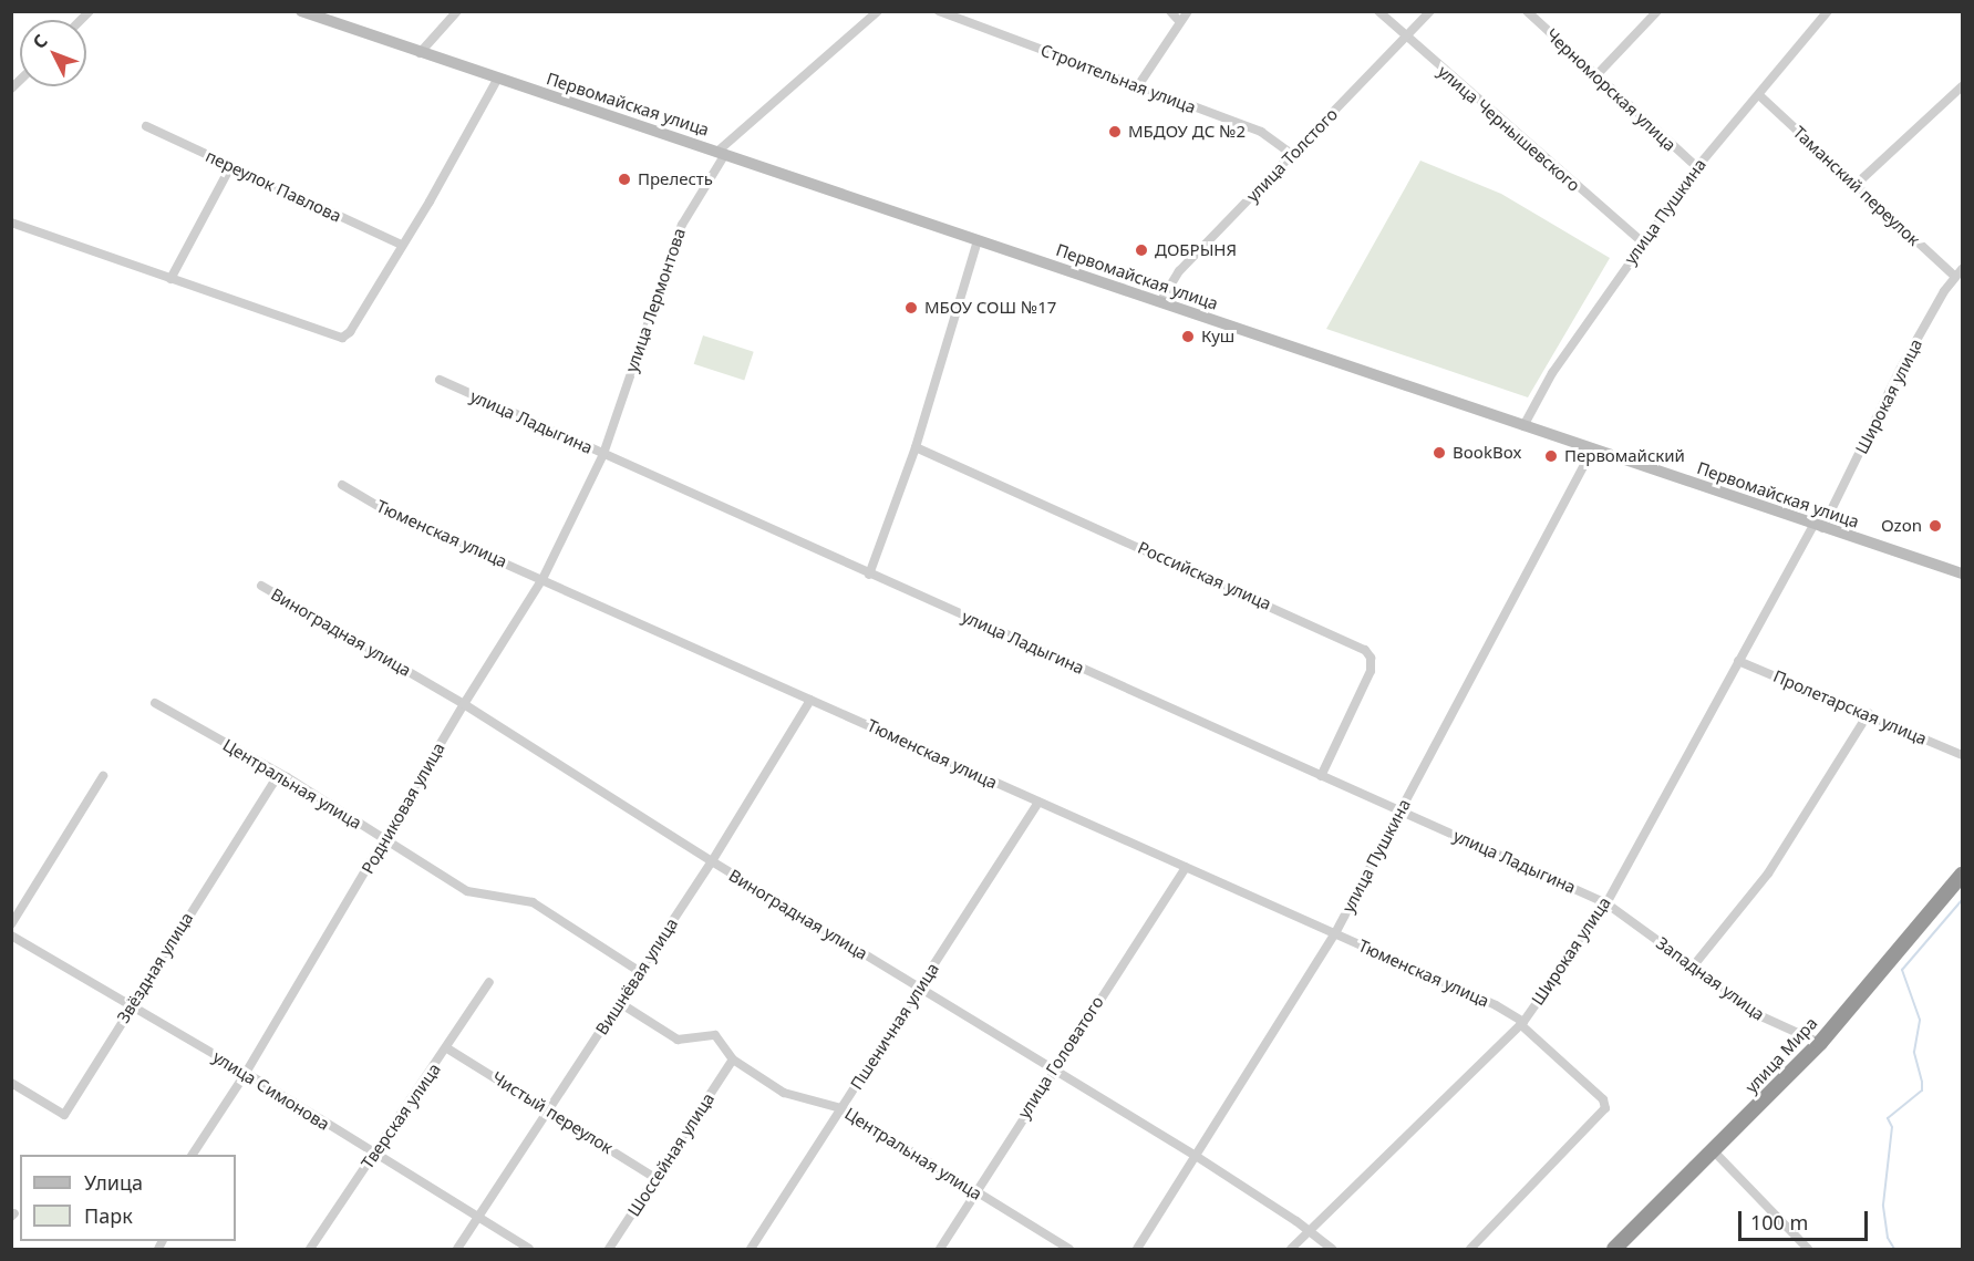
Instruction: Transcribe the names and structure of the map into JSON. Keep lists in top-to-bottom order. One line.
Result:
{"streets":{"highway":["улица Мира"],"street":["Строительная улица","Черноморская улица","Первомайская улица","улица Чернышевского","улица Толстого","переулок Павлова","Таманский переулок","улица Пушкина","улица Лермонтова","Широкая улица","улица Ладыгина","Тюменская улица","Российская улица","Виноградная улица","Пролетарская улица","Центральная улица","Родниковая улица","Звёздная улица","Вишнёвая улица","Западная улица","Пшеничная улица","улица Головатого","улица Симонова","Чистый переулок","Тверская улица","Шоссейная улица"]},"crossings":[["Строительная улица","улица Толстого"],["Черноморская улица","улица Пушкина"],["Первомайская улица","улица Толстого"],["Первомайская улица","улица Пушкина"],["Первомайская улица","улица Лермонтова"],["Первомайская улица","Широкая улица"],["улица Чернышевского","улица Толстого"],["улица Чернышевского","улица Пушкина"],["Таманский переулок","улица Пушкина"],["Таманский переулок","Широкая улица"],["улица Пушкина","улица Ладыгина"],["улица Пушкина","Тюменская улица"],["улица Пушкина","Виноградная улица"],["улица Лермонтова","улица Ладыгина"],["улица Лермонтова","Родниковая улица"],["Широкая улица","улица Ладыгина"],["Широкая улица","Тюменская улица"],["Широкая улица","Виноградная улица"],["Широкая улица","Пролетарская улица"],["Широкая улица","Западная улица"],["улица Ладыгина","Российская улица"],["улица Ладыгина","Родниковая улица"],["улица Ладыгина","Западная улица"],["Тюменская улица","Родниковая улица"],["Тюменская улица","Вишнёвая улица"],["Тюменская улица","Пшеничная улица"],["Тюменская улица","улица Головатого"],["Виноградная улица","Родниковая улица"],["Виноградная улица","Вишнёвая улица"],["Виноградная улица","Пшеничная улица"],["Виноградная улица","улица Головатого"],["Центральная улица","Родниковая улица"],["Центральная улица","Звёздная улица"],["Центральная улица","Вишнёвая улица"],["Центральная улица","Пшеничная улица"],["Центральная улица","улица Головатого"],["Центральная улица","Шоссейная улица"],["Родниковая улица","улица Симонова"],["Звёздная улица","улица Симонова"],["Вишнёвая улица","улица Симонова"],["Вишнёвая улица","Чистый переулок"],["Западная улица","улица Мира"],["улица Симонова","Тверская улица"],["Чистый переулок","Тверская улица"],["Чистый переулок","Шоссейная улица"]],"places":["МБДОУ ДС №2","Прелесть","ДОБРЫНЯ","МБОУ СОШ №17","Куш","BookBox","Первомайский","Ozon"],"legend":["Улица","Парк"],"scale_bar":"100 m","north":"top left"}
